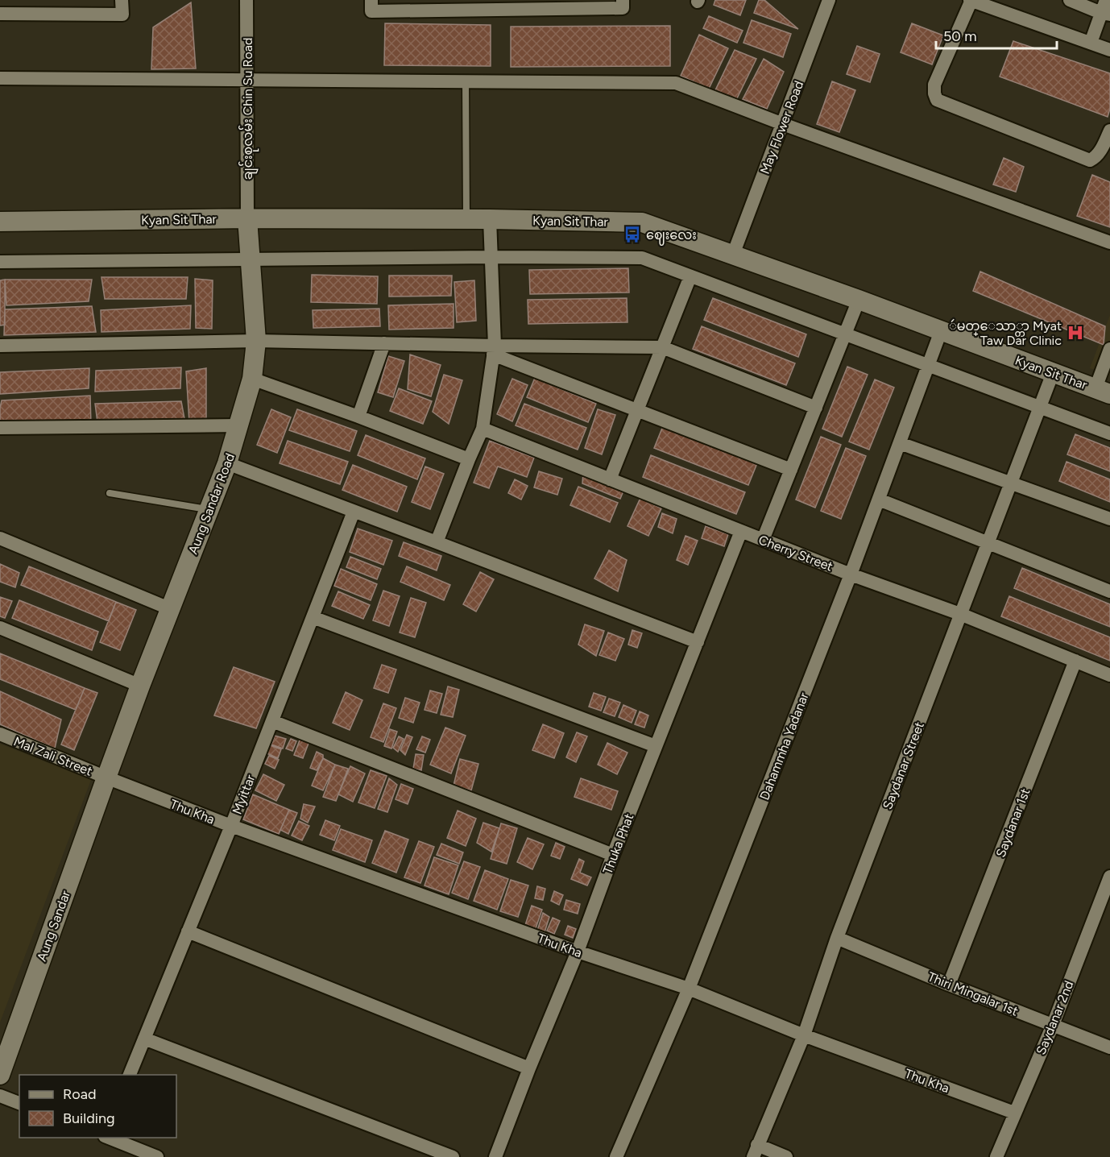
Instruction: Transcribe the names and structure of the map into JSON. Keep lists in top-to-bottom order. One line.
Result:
{"streets":{"main road":["Kyan Sit Thar","Aung Sandar Road","Aung Sandar"],"street":["ချင်းစုလမ်း Chin Su Road","May Flower Road","Cherry Street","Dahammha Yadanar","Mal Zali Street","Saydanar Street","Myittar","Thu Kha","Saydanar 1st","Thuka Phat","Thiri Mingalar 1st","Saydanar 2nd"]},"crossings":[["ချင်းစုလမ်း Chin Su Road","Kyan Sit Thar"],["ချင်းစုလမ်း Chin Su Road","Aung Sandar Road"],["May Flower Road","Kyan Sit Thar"],["Kyan Sit Thar","Aung Sandar Road"],["Kyan Sit Thar","Dahammha Yadanar"],["Kyan Sit Thar","Saydanar Street"],["Aung Sandar Road","Mal Zali Street"],["Aung Sandar Road","Thu Kha"],["Aung Sandar Road","Aung Sandar"],["Cherry Street","Dahammha Yadanar"],["Cherry Street","Saydanar Street"],["Cherry Street","Saydanar 1st"],["Cherry Street","Thuka Phat"],["Dahammha Yadanar","Thu Kha"],["Mal Zali Street","Thu Kha"],["Mal Zali Street","Aung Sandar"],["Saydanar Street","Thu Kha"],["Saydanar Street","Thiri Mingalar 1st"],["Myittar","Thu Kha"],["Thu Kha","Thuka Phat"],["Thu Kha","Aung Sandar"],["Thu Kha","Saydanar 2nd"],["Saydanar 1st","Thiri Mingalar 1st"],["Thiri Mingalar 1st","Saydanar 2nd"]],"places":{"bus stop":["ဈေးလေး"],"hospital":["ဴမတ္ေသာ္တာ Myat Taw Dar Clinic"]},"legend":["Road","Building"],"scale_bar":"50 m"}
